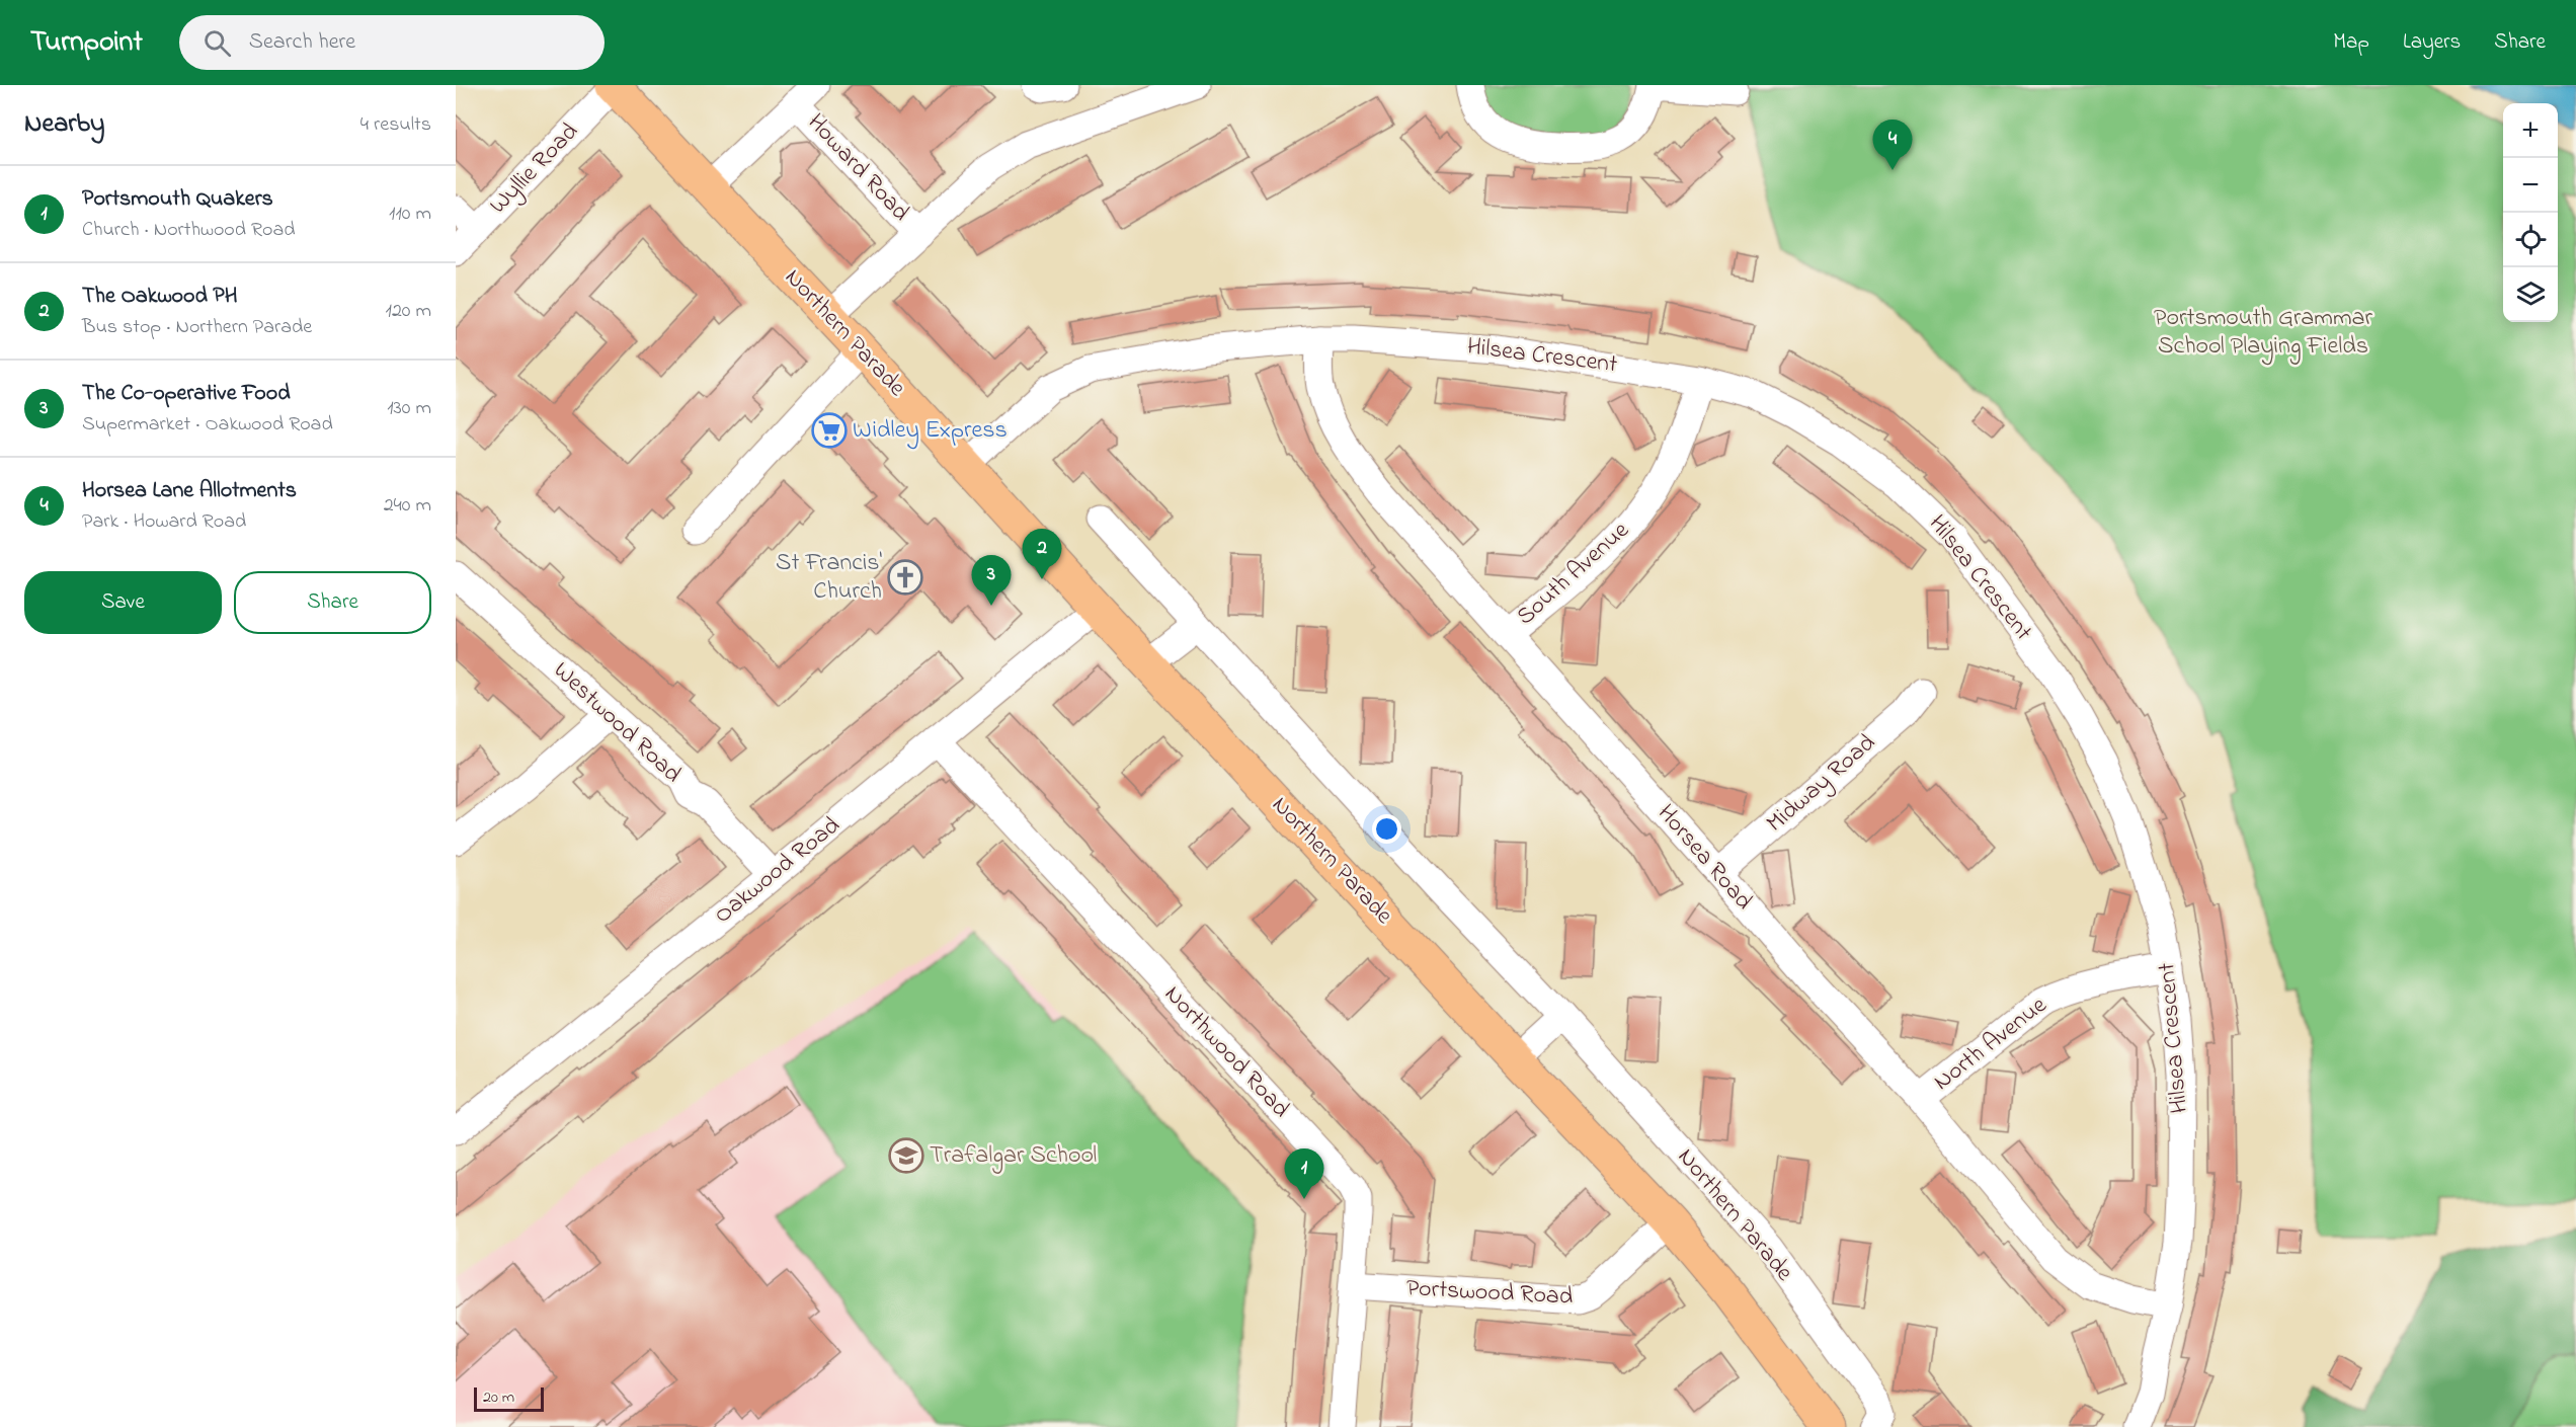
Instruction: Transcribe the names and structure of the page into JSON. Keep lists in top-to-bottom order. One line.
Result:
{"streets":{"main road":["Northern Parade"],"street":["Howard Road","Wyllie Road","Hilsea Crescent","South Avenue","Westwood Road","Midway Road","Horsea Road","Oakwood Road","North Avenue","Northwood Road","Portswood Road"]},"crossings":[["Howard Road","Northern Parade"],["Wyllie Road","Northern Parade"],["Northern Parade","Hilsea Crescent"],["Northern Parade","Oakwood Road"],["Northern Parade","Portswood Road"],["Hilsea Crescent","South Avenue"],["Hilsea Crescent","Horsea Road"],["Hilsea Crescent","North Avenue"],["South Avenue","Horsea Road"],["Westwood Road","Oakwood Road"],["Midway Road","Horsea Road"],["Horsea Road","North Avenue"],["Oakwood Road","Northwood Road"],["Northwood Road","Portswood Road"]],"parks":["Portsmouth Grammar School Playing Fields"],"places":{"supermarket":["Widley Express"],"church":["St Francis' Church"],"school or university":["Trafalgar School"]},"scale_bar":"20 m","page":{"header":"Turnpoint","search":"Search here","nav":["Map","Layers","Share"],"heading":["Nearby","4 results"],"map_buttons":["+","−"],"pins":["4","2","3","1"],"list":[{"mark":"1","name":"Portsmouth Quakers","note":"Church · Northwood Road","value":"110 m"},{"mark":"2","name":"The Oakwood PH","note":"Bus stop · Northern Parade","value":"120 m"},{"mark":"3","name":"The Co-operative Food","note":"Supermarket · Oakwood Road","value":"130 m"},{"mark":"4","name":"Horsea Lane Allotments","note":"Park · Howard Road","value":"240 m"}],"buttons":["Save","Share"],"scale":"20 m"}}
